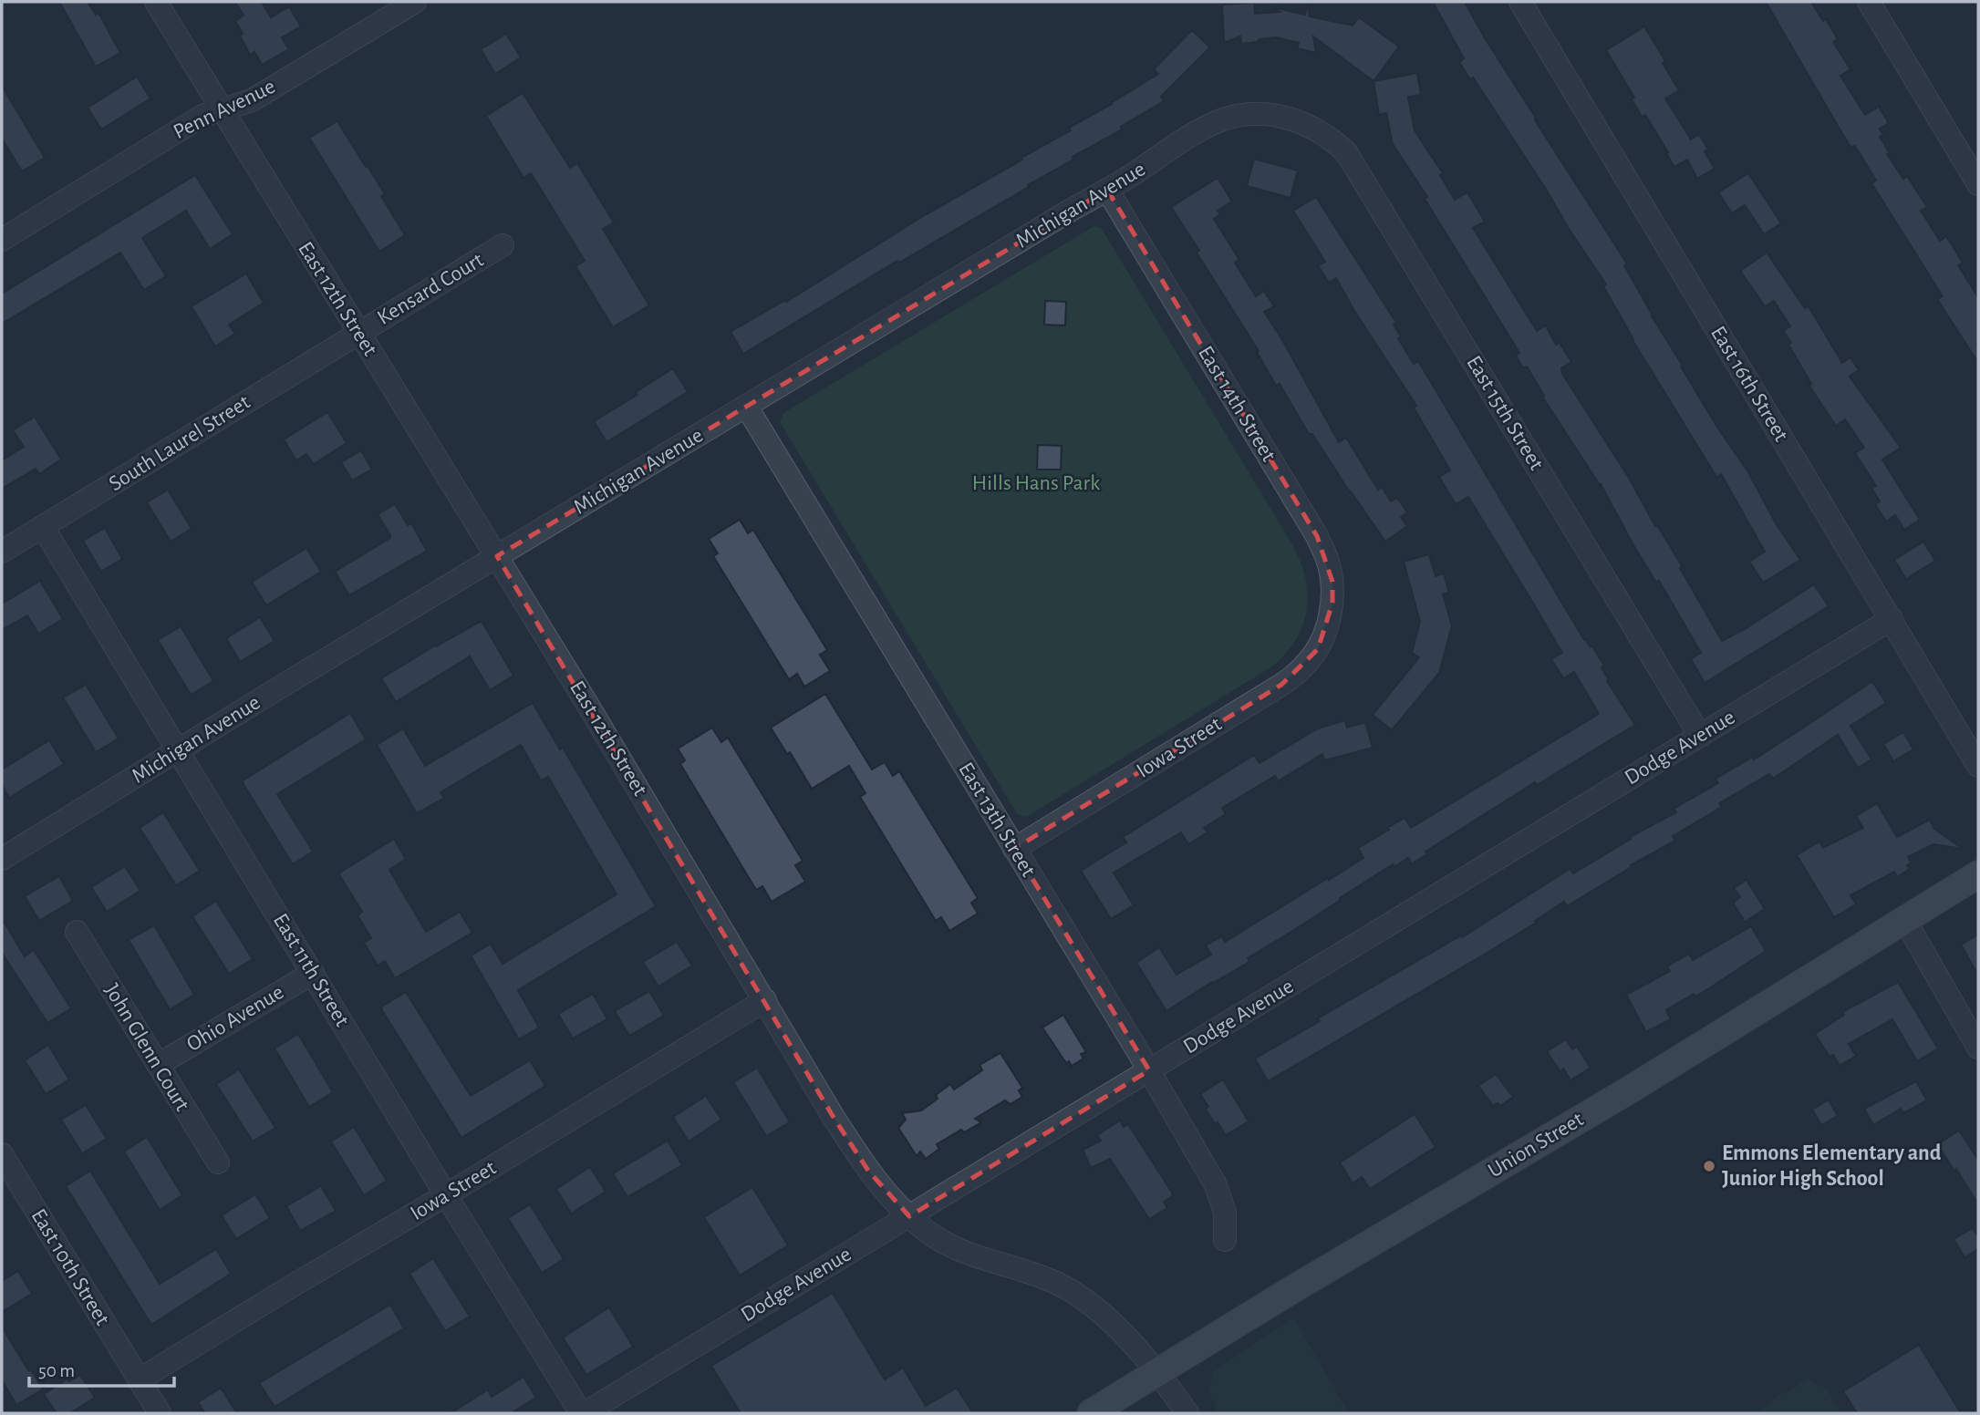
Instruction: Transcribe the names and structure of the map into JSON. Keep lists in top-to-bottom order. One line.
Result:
{"streets":{"main road":["Union Street"],"street":["Penn Avenue","Michigan Avenue","Kensard Court","East 12th Street","East 16th Street","East 14th Street","East 15th Street","South Laurel Street","Iowa Street","Dodge Avenue","East 13th Street","East 11th Street","Ohio Avenue","John Glenn Court","East 10th Street"]},"crossings":[["Penn Avenue","East 12th Street"],["Michigan Avenue","East 12th Street"],["Michigan Avenue","East 14th Street"],["Michigan Avenue","East 15th Street"],["Michigan Avenue","East 13th Street"],["Michigan Avenue","East 11th Street"],["Kensard Court","East 12th Street"],["Kensard Court","South Laurel Street"],["East 12th Street","South Laurel Street"],["East 12th Street","Iowa Street"],["East 12th Street","Dodge Avenue"],["East 12th Street","Union Street"],["East 16th Street","Dodge Avenue"],["East 14th Street","Iowa Street"],["East 15th Street","Dodge Avenue"],["South Laurel Street","East 11th Street"],["Iowa Street","East 13th Street"],["Iowa Street","East 11th Street"],["Iowa Street","East 10th Street"],["Dodge Avenue","East 13th Street"],["Dodge Avenue","East 11th Street"],["East 11th Street","Ohio Avenue"],["Ohio Avenue","John Glenn Court"]],"parks":["Hills Hans Park"],"places":["Emmons Elementary and Junior High School"],"scale_bar":"50 m"}
